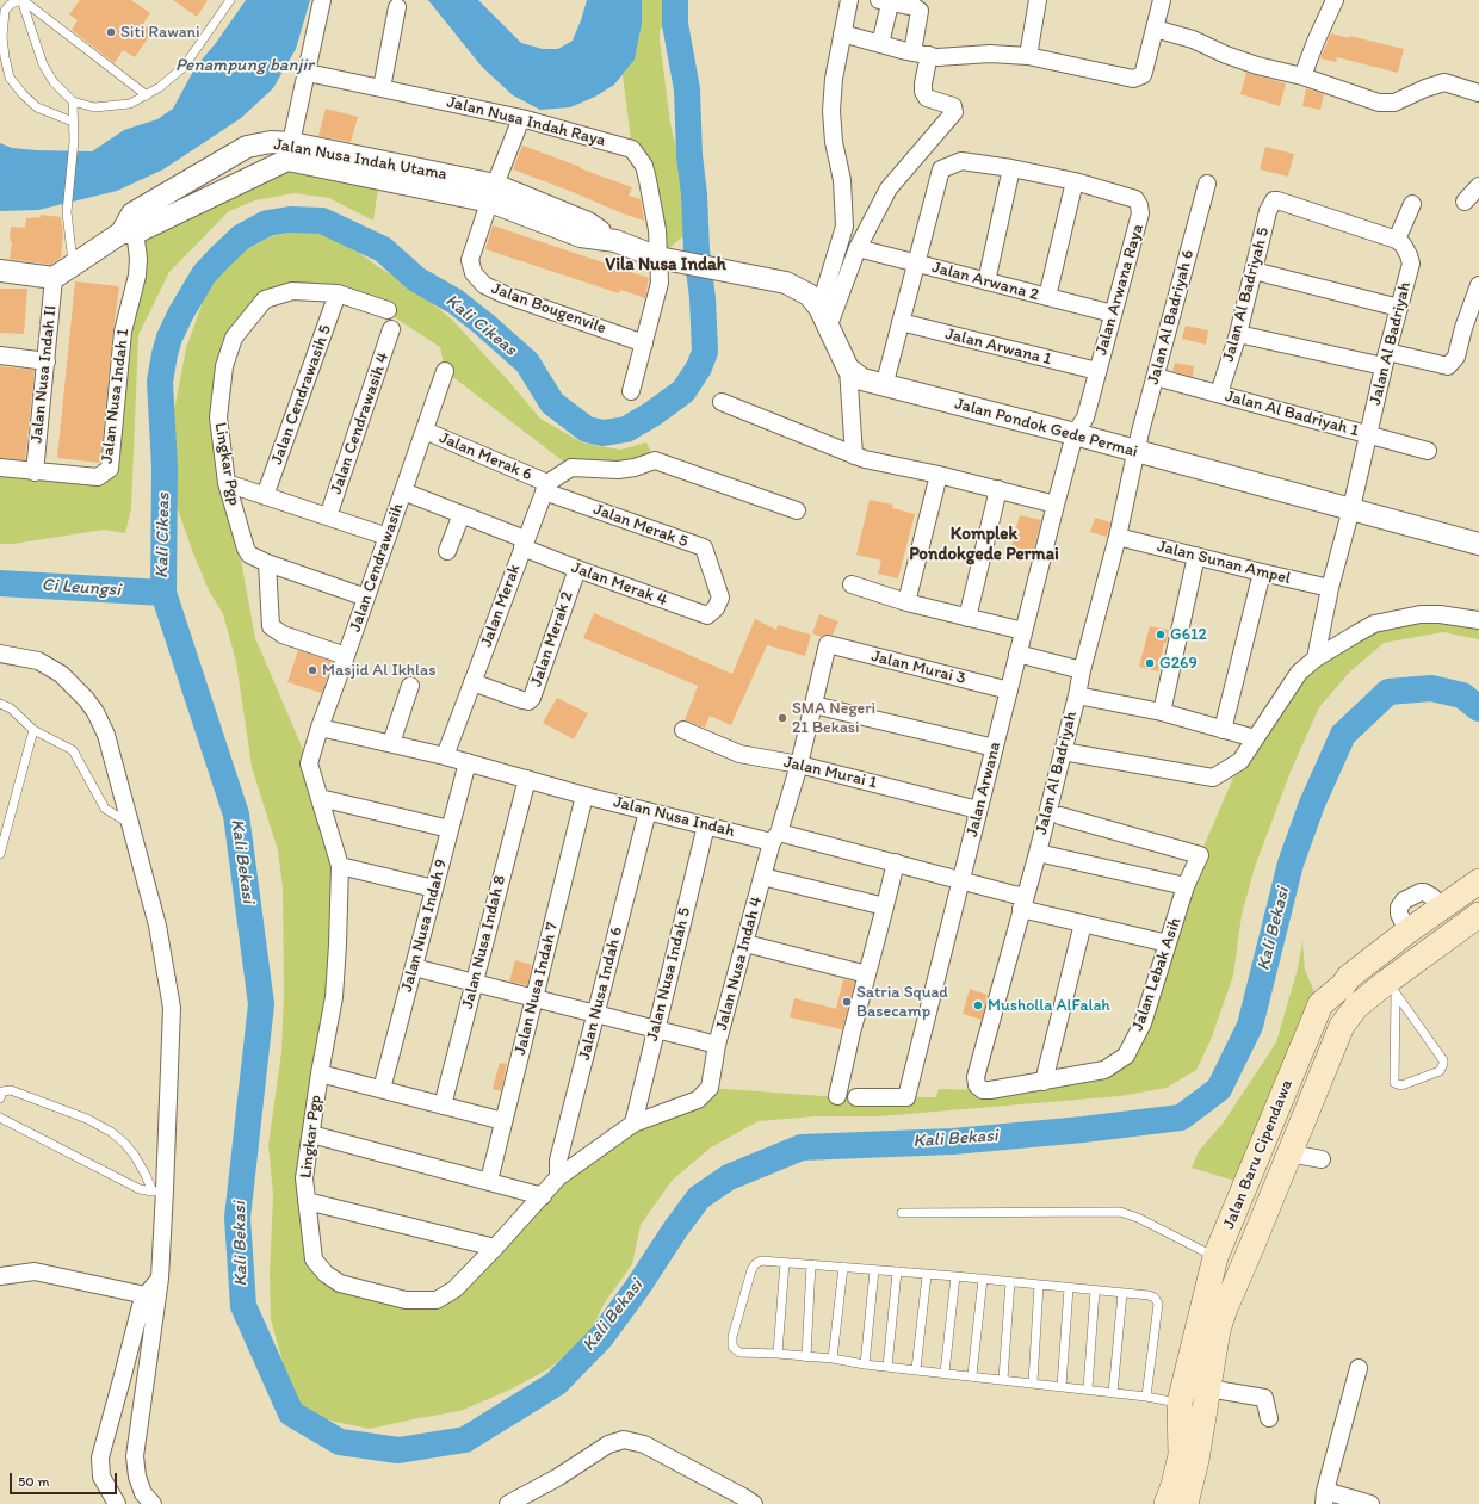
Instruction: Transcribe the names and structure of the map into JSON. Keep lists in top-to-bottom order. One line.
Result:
{"streets":{"main road":["Jalan Baru Cipendawa"],"street":["Jalan Nusa Indah Raya","Jalan Nusa Indah Utama","Jalan Arwana 2","Jalan Arwana Raya","Jalan Al Badriyah 5","Jalan Bougenvile","Jalan Al Badriyah 6","Jalan Al Badriyah","Jalan Arwana 1","Jalan Nusa Indah II","Jalan Cendrawasih 5","Jalan Nusa Indah 1","Jalan Al Badriyah 1","Jalan Cendrawasih 4","Jalan Pondok Gede Permai","Jalan Merak 6","Lingkar Pgp","Jalan Merak 5","Jalan Sunan Ampel","Jalan Cendrawasih","Jalan Merak 4","Jalan Merak","Jalan Merak 2","Jalan Murai 3","Jalan Murai 1","Jalan Arwana","Jalan Nusa Indah","Jalan Nusa Indah 9","Jalan Nusa Indah 8","Jalan Nusa Indah 4","Jalan Nusa Indah 5","Jalan Lebak Asih","Jalan Nusa Indah 7","Jalan Nusa Indah 6"]},"crossings":[["Jalan Nusa Indah Raya","Jalan Nusa Indah Utama"],["Jalan Nusa Indah Raya","Jalan Bougenvile"],["Jalan Nusa Indah Utama","Jalan Bougenvile"],["Jalan Nusa Indah Utama","Jalan Nusa Indah II"],["Jalan Nusa Indah Utama","Jalan Nusa Indah 1"],["Jalan Arwana 2","Jalan Arwana Raya"],["Jalan Arwana Raya","Jalan Arwana 1"],["Jalan Arwana Raya","Jalan Pondok Gede Permai"],["Jalan Arwana Raya","Jalan Arwana"],["Jalan Al Badriyah 5","Jalan Al Badriyah"],["Jalan Al Badriyah 5","Jalan Al Badriyah 1"],["Jalan Al Badriyah 6","Jalan Al Badriyah"],["Jalan Al Badriyah 6","Jalan Al Badriyah 1"],["Jalan Al Badriyah 6","Jalan Pondok Gede Permai"],["Jalan Al Badriyah","Jalan Al Badriyah 1"],["Jalan Al Badriyah","Jalan Pondok Gede Permai"],["Jalan Al Badriyah","Jalan Sunan Ampel"],["Jalan Al Badriyah","Jalan Nusa Indah"],["Jalan Al Badriyah","Jalan Lebak Asih"],["Jalan Nusa Indah II","Jalan Nusa Indah 1"],["Jalan Cendrawasih 5","Lingkar Pgp"],["Jalan Pondok Gede Permai","Jalan Arwana"],["Jalan Merak 6","Jalan Merak 5"],["Jalan Merak 6","Jalan Cendrawasih"],["Jalan Merak 6","Jalan Merak"],["Lingkar Pgp","Jalan Cendrawasih"],["Lingkar Pgp","Jalan Nusa Indah 4"],["Lingkar Pgp","Jalan Nusa Indah 5"],["Lingkar Pgp","Jalan Nusa Indah 6"],["Jalan Merak 5","Jalan Merak 4"],["Jalan Merak 5","Jalan Merak"],["Jalan Cendrawasih","Jalan Merak 4"],["Jalan Cendrawasih","Jalan Nusa Indah"],["Jalan Merak 4","Jalan Merak"],["Jalan Merak 4","Jalan Merak 2"],["Jalan Merak","Jalan Merak 2"],["Jalan Merak","Jalan Nusa Indah"],["Jalan Murai 3","Jalan Arwana"],["Jalan Murai 3","Jalan Nusa Indah 4"],["Jalan Murai 1","Jalan Arwana"],["Jalan Murai 1","Jalan Nusa Indah 4"],["Jalan Arwana","Jalan Nusa Indah"],["Jalan Nusa Indah","Jalan Nusa Indah 9"],["Jalan Nusa Indah","Jalan Nusa Indah 8"],["Jalan Nusa Indah","Jalan Nusa Indah 4"],["Jalan Nusa Indah","Jalan Nusa Indah 5"],["Jalan Nusa Indah","Jalan Lebak Asih"],["Jalan Nusa Indah","Jalan Nusa Indah 7"],["Jalan Nusa Indah","Jalan Nusa Indah 6"]],"districts":["Vila Nusa Indah","Komplek Pondokgede Permai"],"water":["Penampung banjir","Kali Cikeas","Ci Leungsi","Kali Bekasi"],"places":["Siti Rawani","G612","G269","Masjid Al Ikhlas","SMA Negeri 21 Bekasi","Satria Squad Basecamp","Musholla AlFalah"],"scale_bar":"50 m"}
